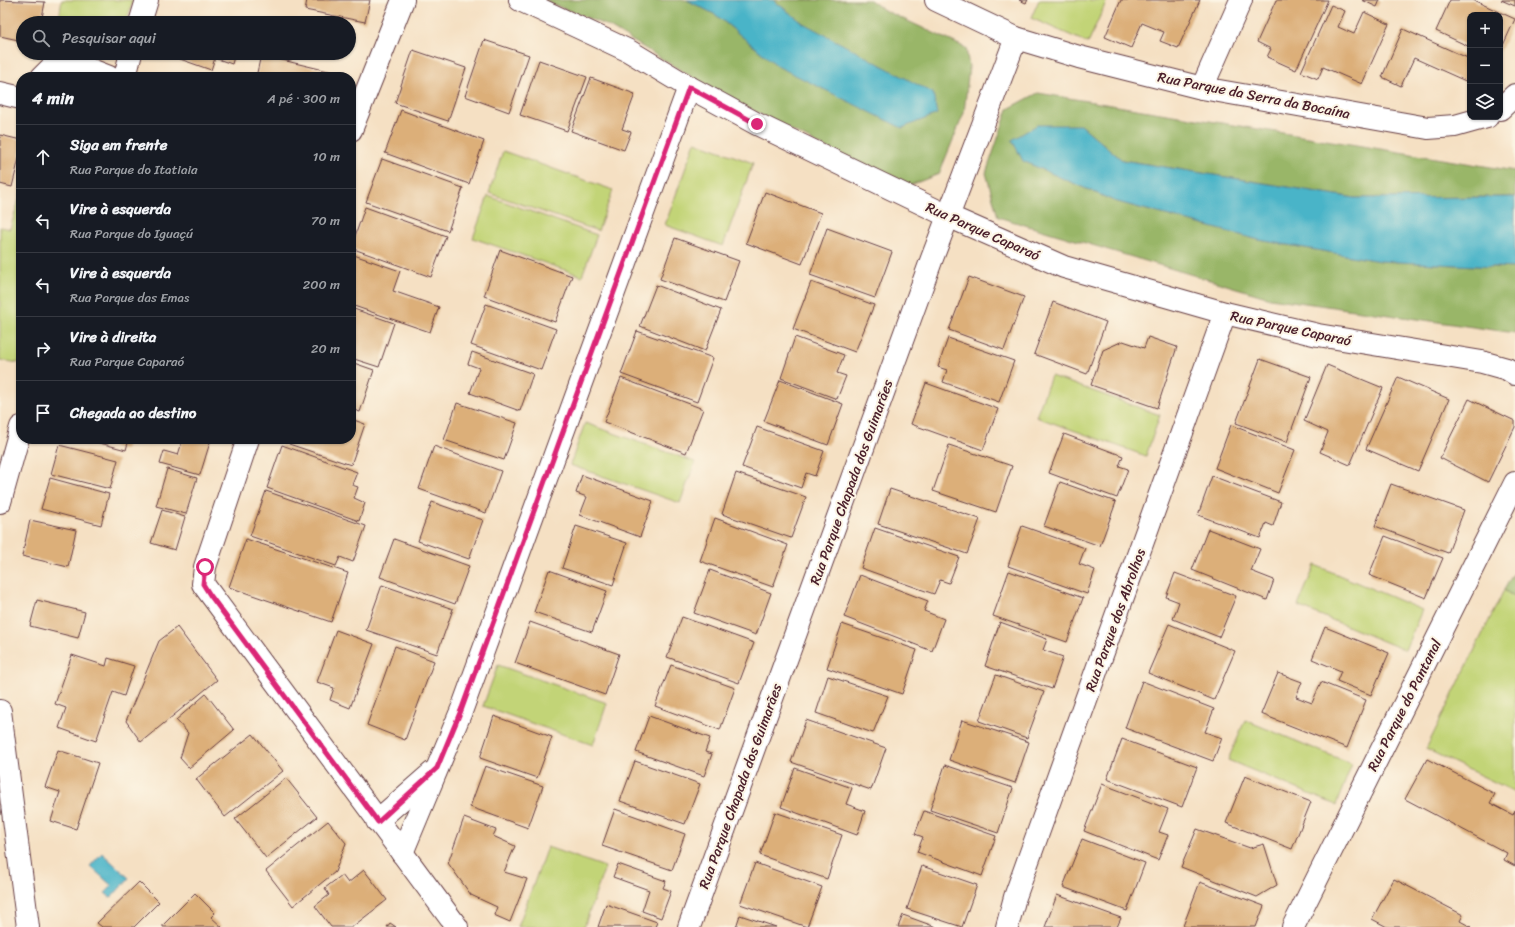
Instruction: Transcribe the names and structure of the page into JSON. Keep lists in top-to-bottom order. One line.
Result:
{"streets":{"street":["Rua Parque da Serra da Bocaína","Rua Parque Caparaó","Rua Parque Chapada dos Guimarães","Rua Parque dos Abrolhos","Rua Parque do Pantanal"]},"crossings":[["Rua Parque da Serra da Bocaína","Rua Parque Chapada dos Guimarães"],["Rua Parque Caparaó","Rua Parque Chapada dos Guimarães"],["Rua Parque Caparaó","Rua Parque dos Abrolhos"]],"page":{"map_buttons":["+","−"],"search":"Pesquisar aqui","heading":["4 min","A pé · 300 m"],"list":[["Siga em frente","Rua Parque do Itatiaia","10 m"],["Vire à esquerda","Rua Parque do Iguaçú","70 m"],["Vire à esquerda","Rua Parque das Emas","200 m"],["Vire à direita","Rua Parque Caparaó","20 m"],"Chegada ao destino"]}}
